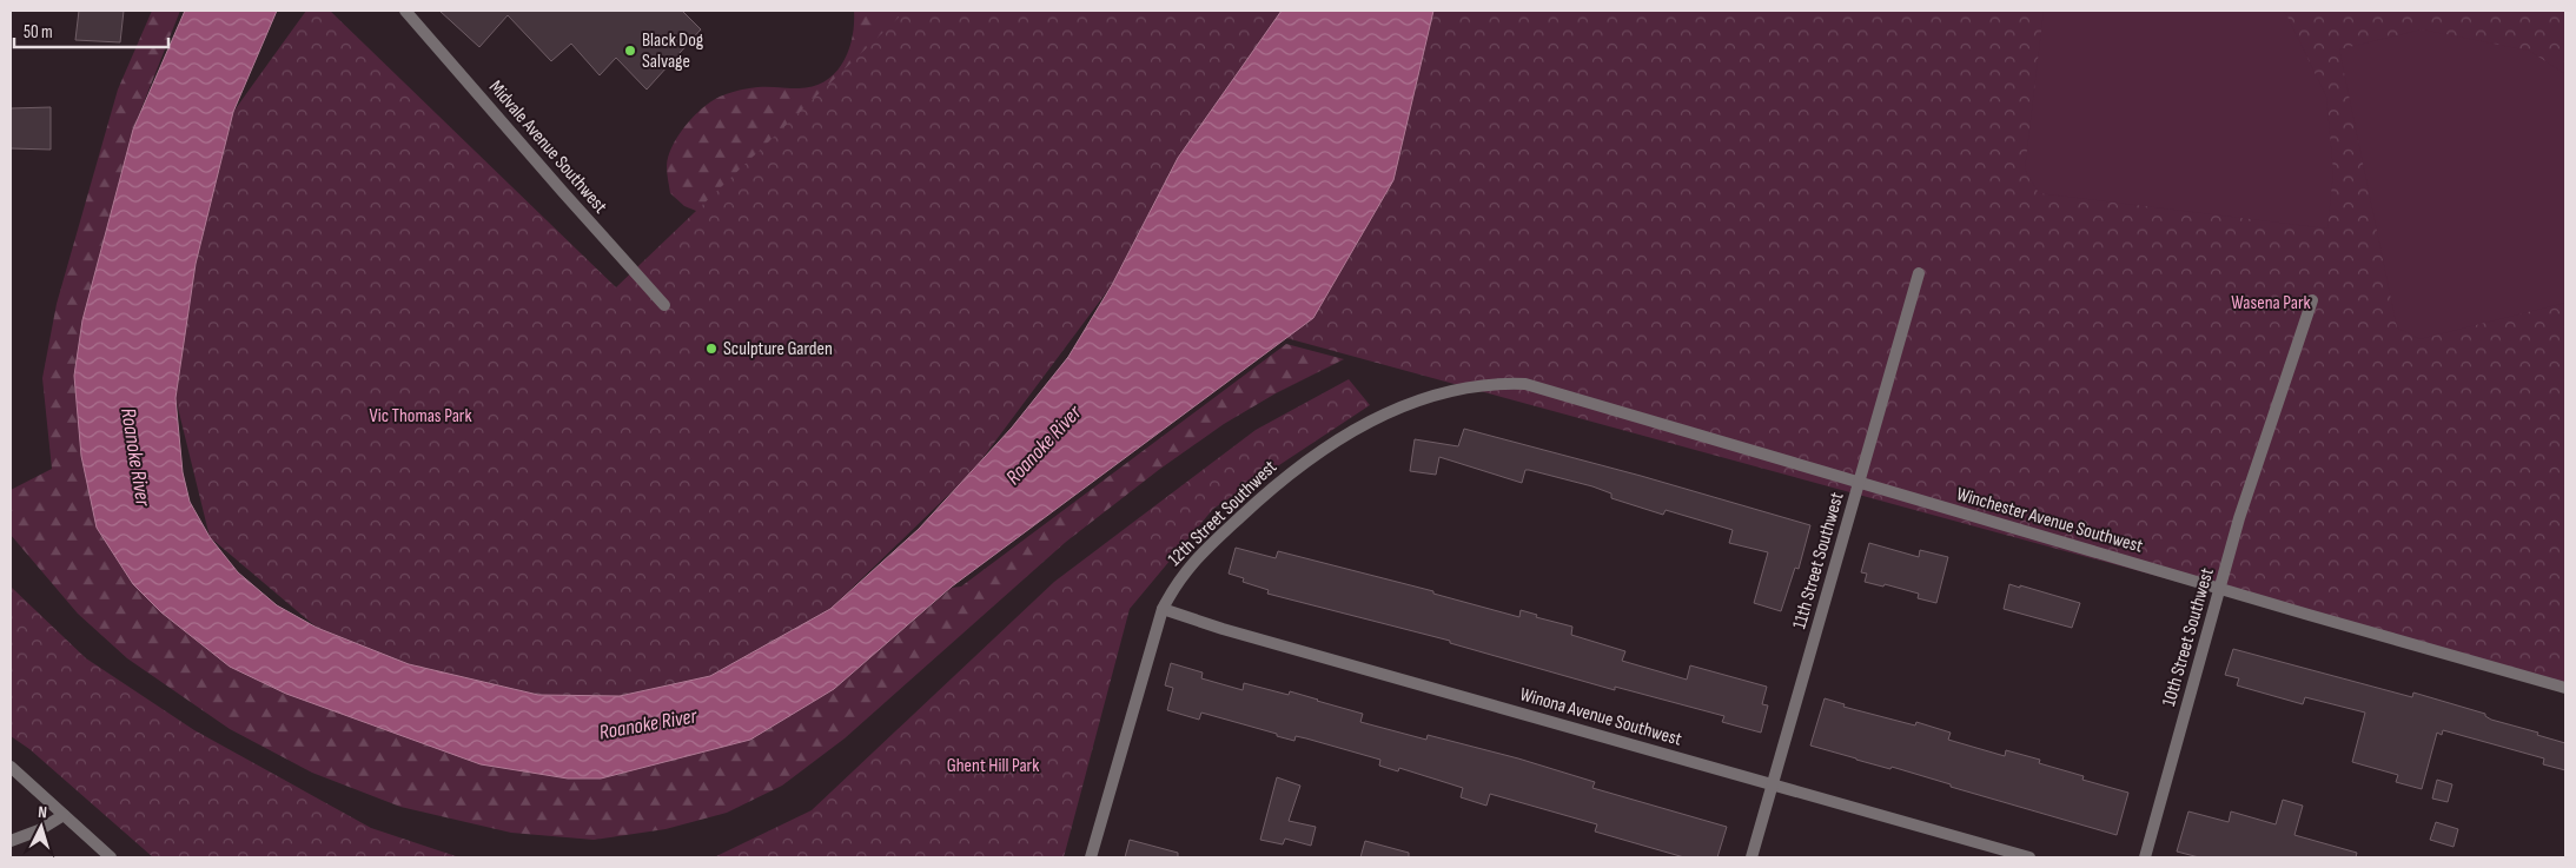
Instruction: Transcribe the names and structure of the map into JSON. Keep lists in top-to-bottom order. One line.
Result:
{"streets":{"street":["Midvale Avenue Southwest","12th Street Southwest","Winchester Avenue Southwest","11th Street Southwest","10th Street Southwest","Winona Avenue Southwest"]},"crossings":[["12th Street Southwest","Winchester Avenue Southwest"],["12th Street Southwest","Winona Avenue Southwest"],["Winchester Avenue Southwest","11th Street Southwest"],["Winchester Avenue Southwest","10th Street Southwest"],["11th Street Southwest","Winona Avenue Southwest"]],"water":["Roanoke River"],"parks":["Wasena Park","Vic Thomas Park","Ghent Hill Park"],"places":["Black Dog Salvage","Sculpture Garden"],"scale_bar":"50 m","north":"top"}
